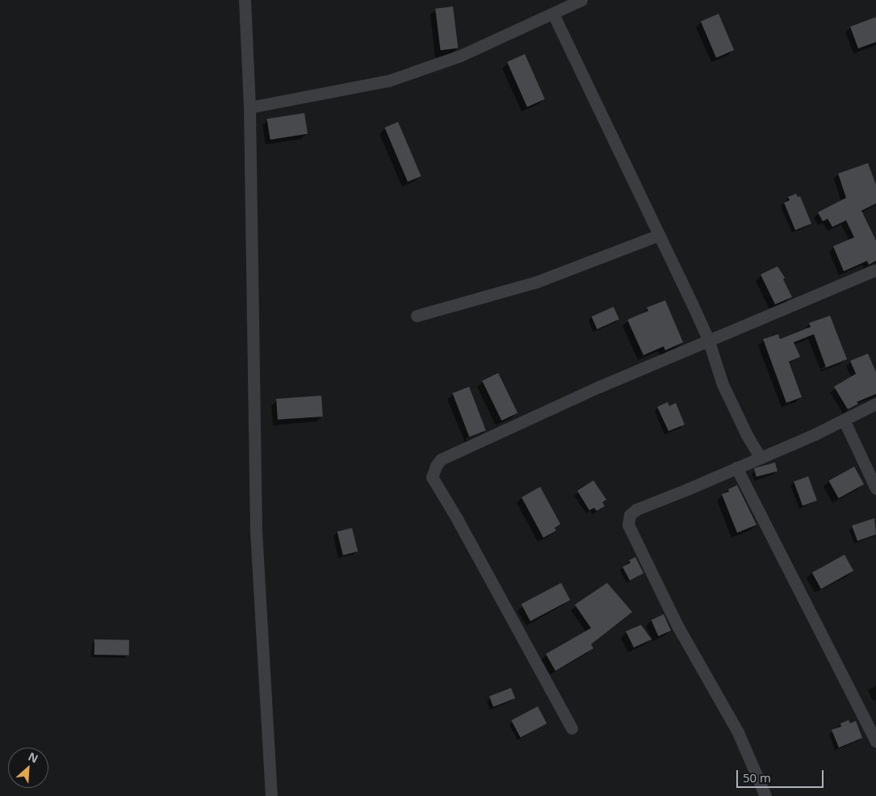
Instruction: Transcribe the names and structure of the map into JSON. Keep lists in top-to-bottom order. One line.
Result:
{"scale_bar":"50 m","north":"top right"}
